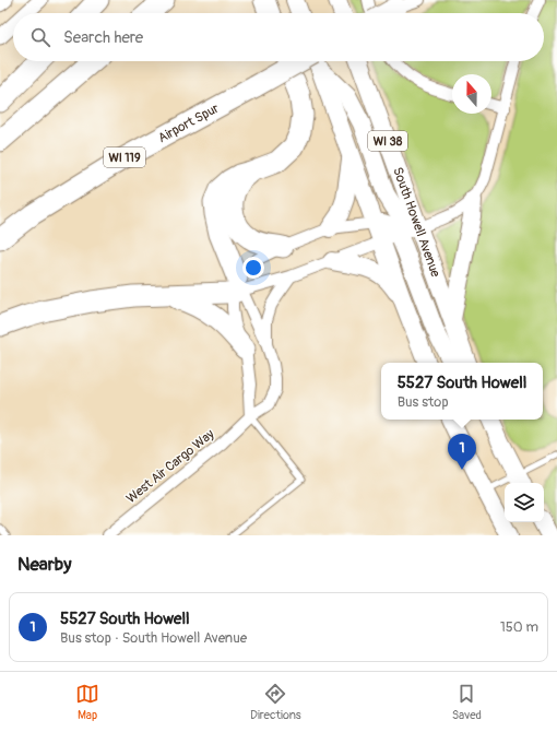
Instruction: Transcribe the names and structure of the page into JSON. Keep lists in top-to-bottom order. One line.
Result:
{"streets":{"highway":["Airport Spur","WI 119"],"main road":["WI 38","South Howell Avenue"],"street":["West Air Cargo Way"]},"crossings":[["Airport Spur","WI 38"]],"north":"top","page":{"search":"Search here","popup":["5527 South Howell","Bus stop"],"pins":"1","heading":"Nearby","list":[{"mark":"1","name":"5527 South Howell","note":"Bus stop · South Howell Avenue","value":"150 m"}],"nav":["Map","Directions","Saved"]}}
